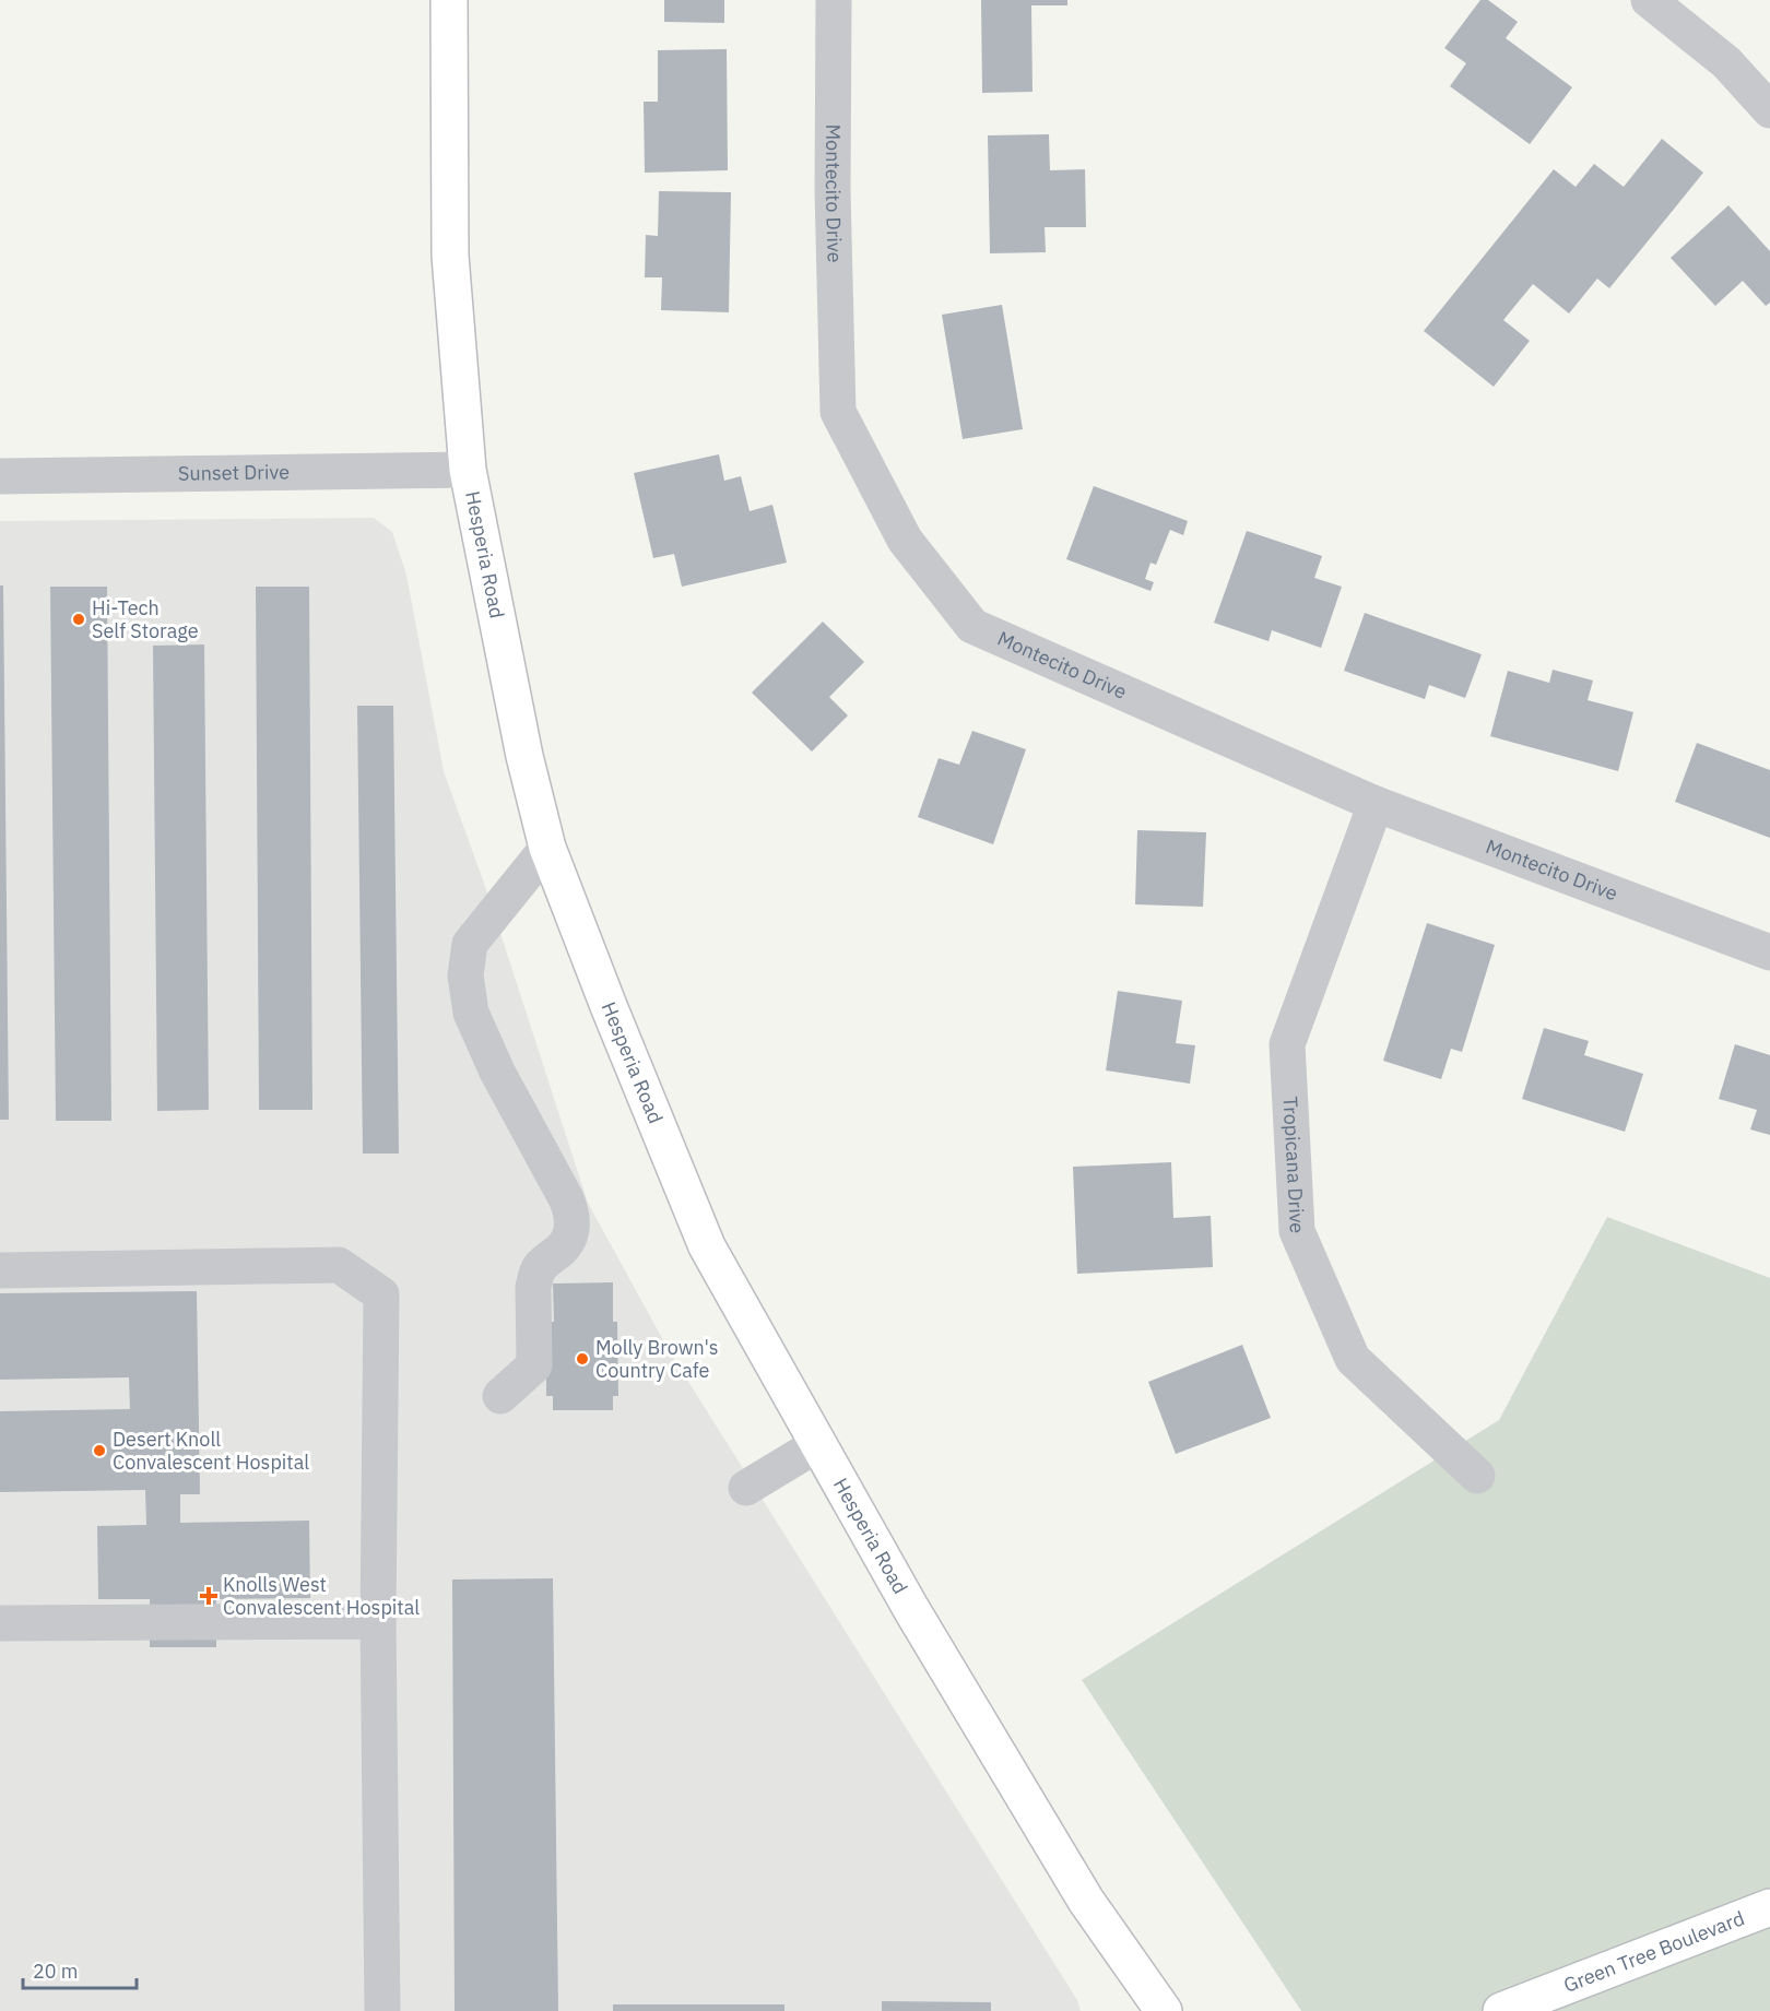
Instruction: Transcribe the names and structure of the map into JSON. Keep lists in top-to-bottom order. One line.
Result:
{"streets":{"main road":["Hesperia Road","Green Tree Boulevard"],"street":["Montecito Drive","Sunset Drive","Tropicana Drive"]},"crossings":[["Montecito Drive","Tropicana Drive"],["Sunset Drive","Hesperia Road"]],"places":{"other":["Hi-Tech Self Storage","Molly Brown's Country Cafe","Desert Knoll Convalescent Hospital"],"health":["Knolls West Convalescent Hospital"]},"scale_bar":"20 m"}
